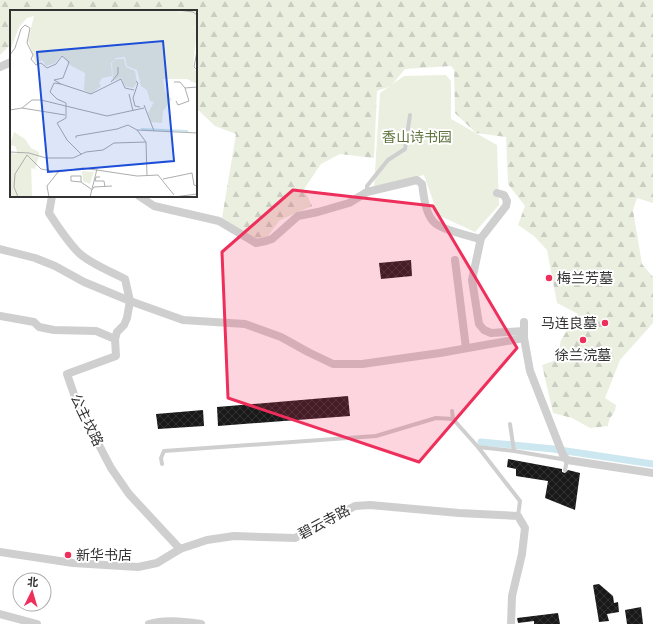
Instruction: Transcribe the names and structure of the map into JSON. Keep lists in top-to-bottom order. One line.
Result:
{"streets":{"street":["公主坟路","碧云寺路"]},"crossings":[["公主坟路","碧云寺路"]],"parks":["香山诗书园"],"places":["梅兰芳墓","马连良墓","徐兰浣墓","新华书店"],"north":"top"}
